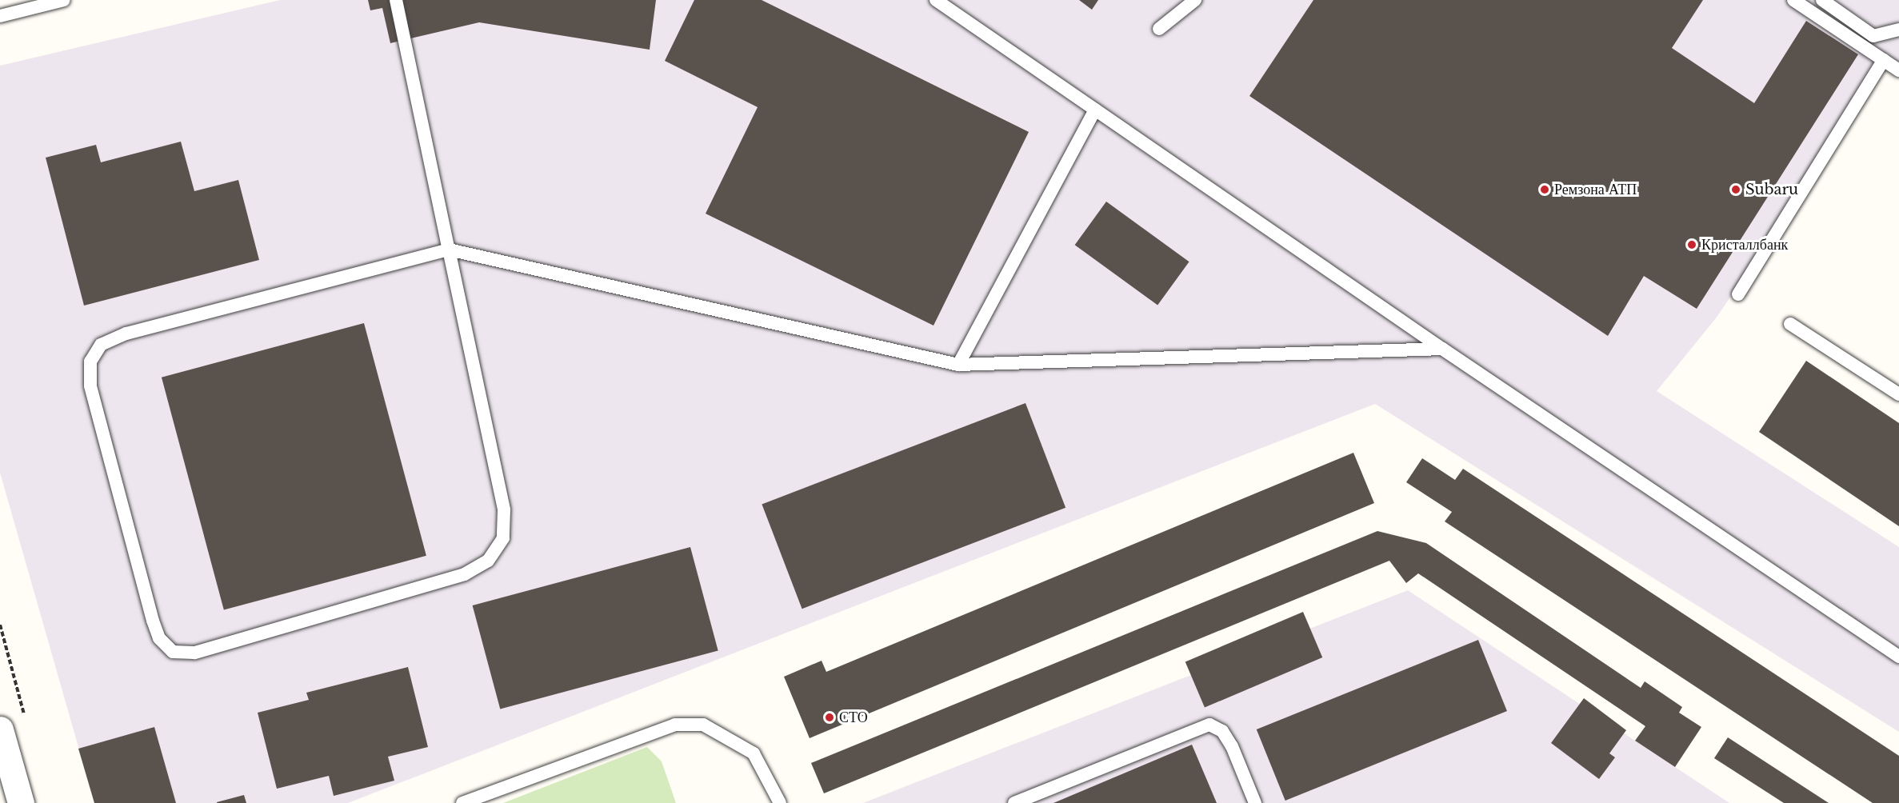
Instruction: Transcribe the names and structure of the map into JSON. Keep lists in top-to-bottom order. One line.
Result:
{"places":["Ремзона АТП","Subaru","Кристаллбанк","СТО"]}
